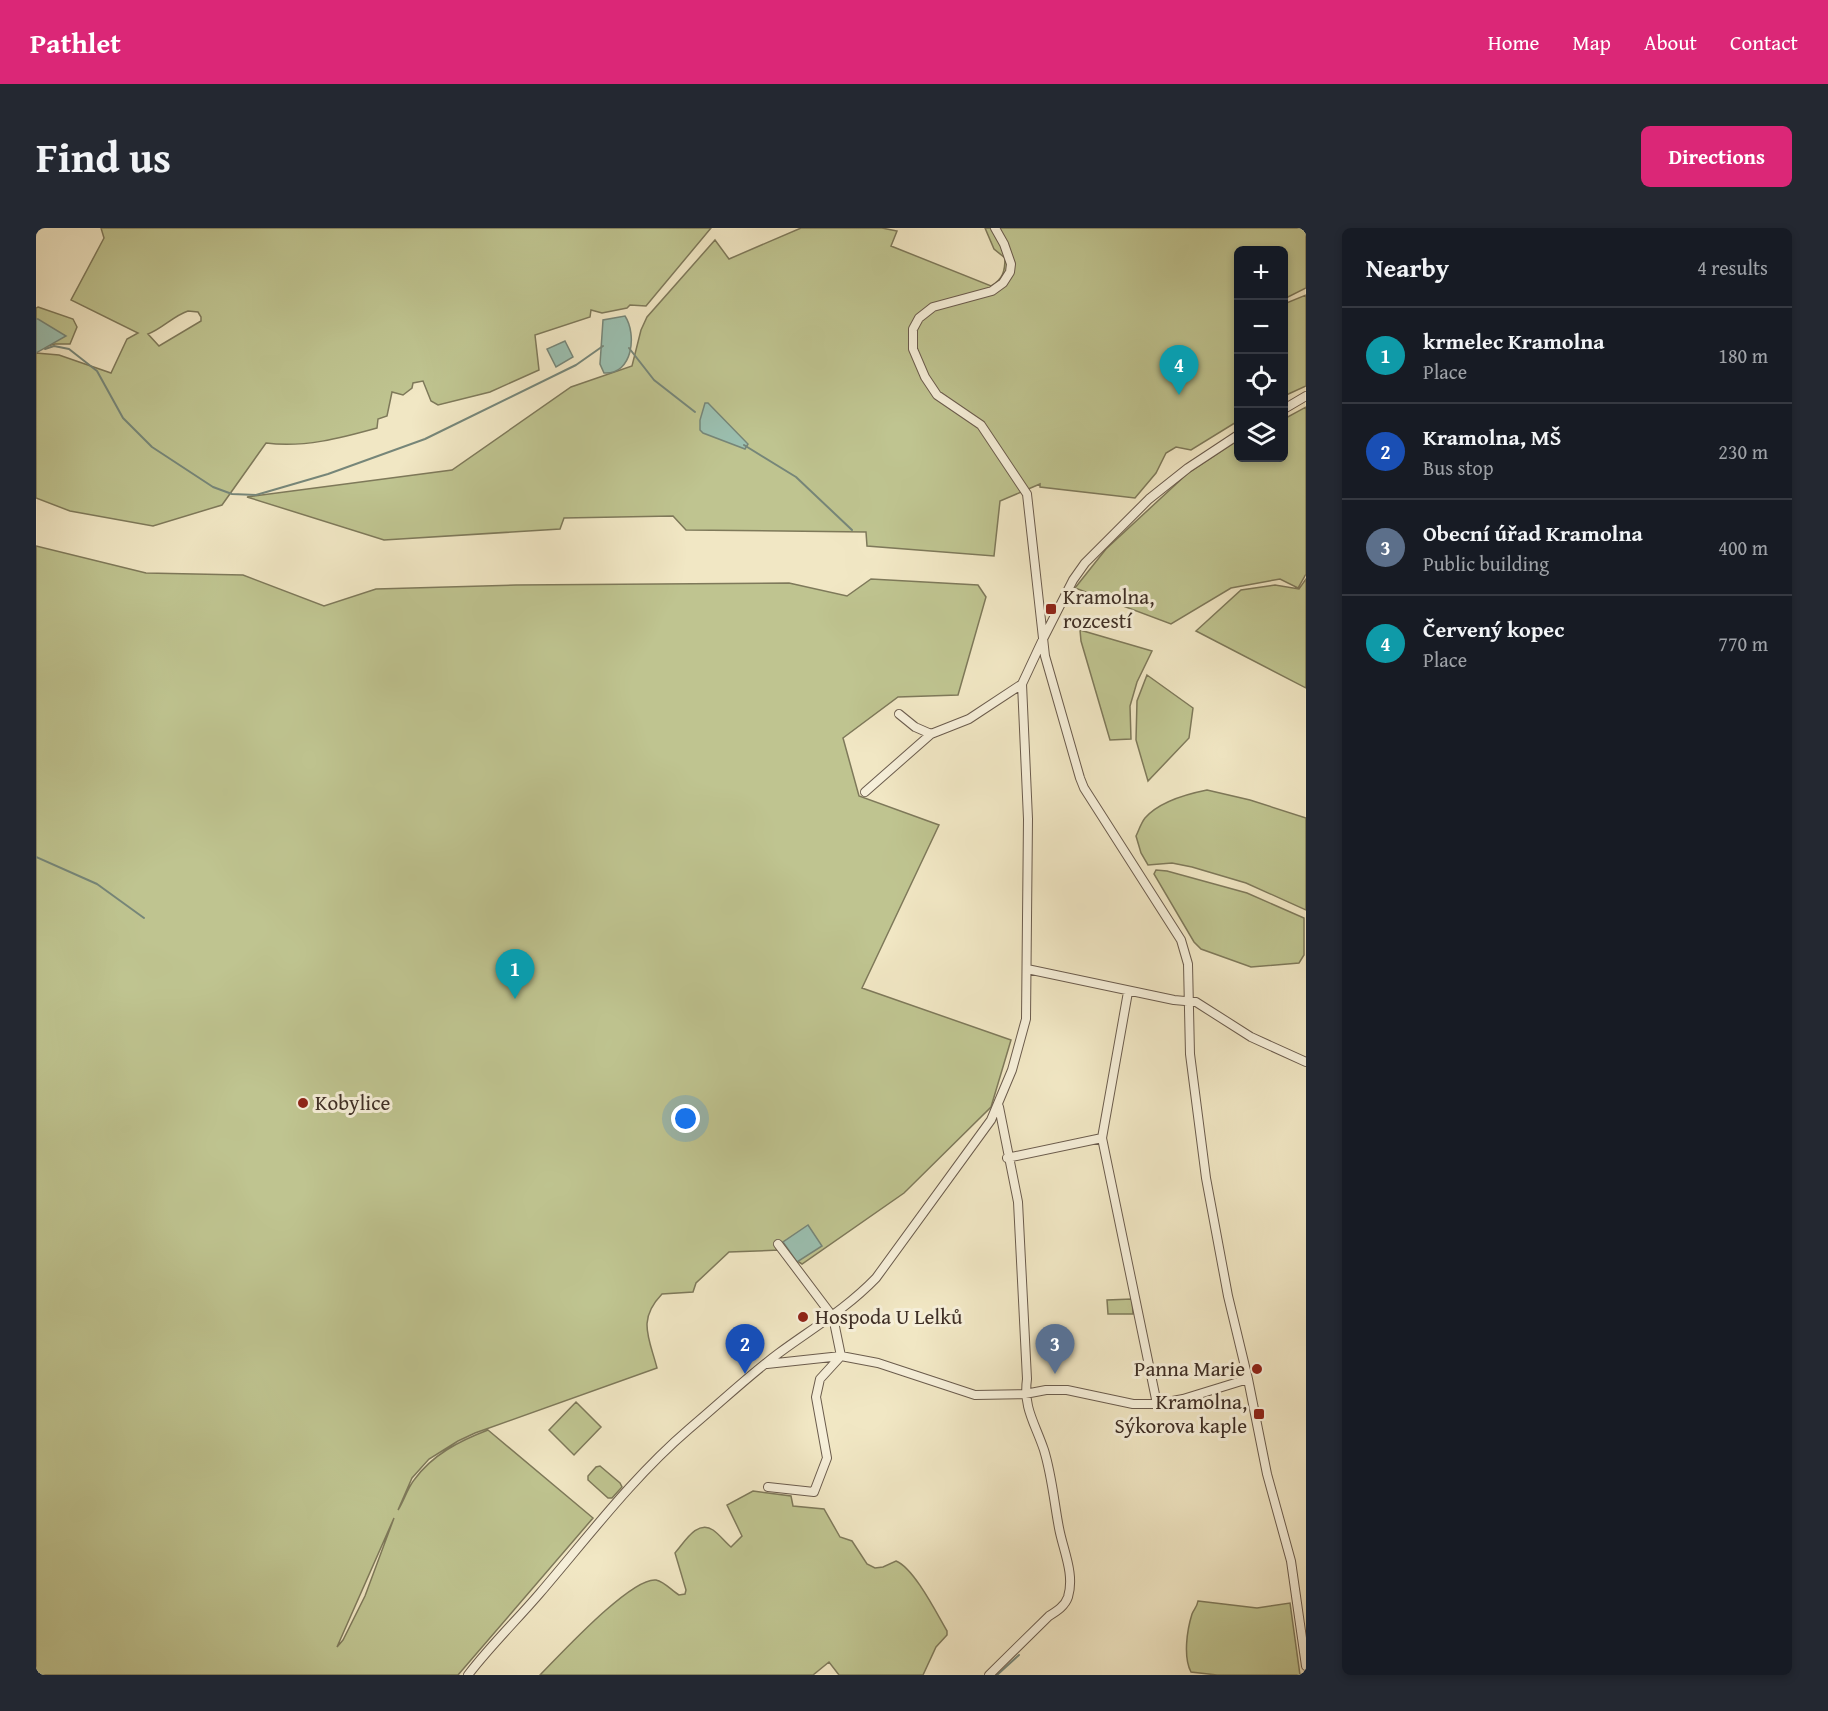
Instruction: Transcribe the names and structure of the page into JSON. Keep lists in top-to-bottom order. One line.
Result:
{"places":{"transit":["Kramolna, rozcestí","Kramolna, Sýkorova kaple"],"other":["Kobylice","Hospoda U Lelků","Panna Marie"]},"page":{"header":"Pathlet","nav":["Home","Map","About","Contact"],"title":"Find us","buttons":"Directions","heading":["Nearby","4 results"],"map_buttons":["+","−"],"list":[{"mark":"1","name":"krmelec Kramolna","note":"Place","value":"180 m"},{"mark":"2","name":"Kramolna, MŠ","note":"Bus stop","value":"230 m"},{"mark":"3","name":"Obecní úřad Kramolna","note":"Public building","value":"400 m"},{"mark":"4","name":"Červený kopec","note":"Place","value":"770 m"}],"pins":["4","1","2","3"]}}
